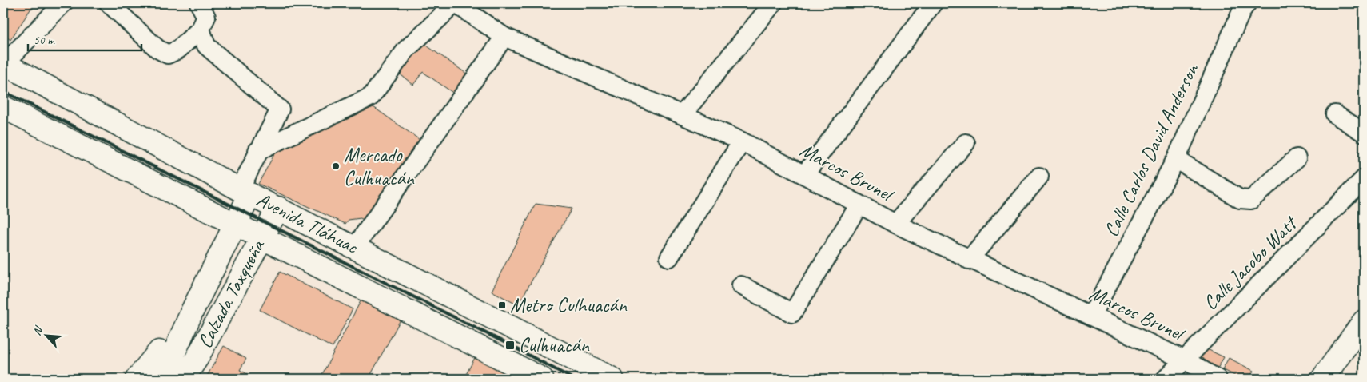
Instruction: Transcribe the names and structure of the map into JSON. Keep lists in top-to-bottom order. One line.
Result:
{"streets":{"main road":["Avenida Tláhuac","Calzada Taxqueña"],"street":["Calle Carlos David Anderson","Marcos Brunel","Calle Jacobo Watt"]},"crossings":[["Calle Carlos David Anderson","Marcos Brunel"],["Marcos Brunel","Calle Jacobo Watt"],["Avenida Tláhuac","Calzada Taxqueña"]],"places":{"other":["Mercado Culhuacán"],"transit":["Metro Culhuacán","Culhuacán"]},"scale_bar":"50 m","north":"top left"}
